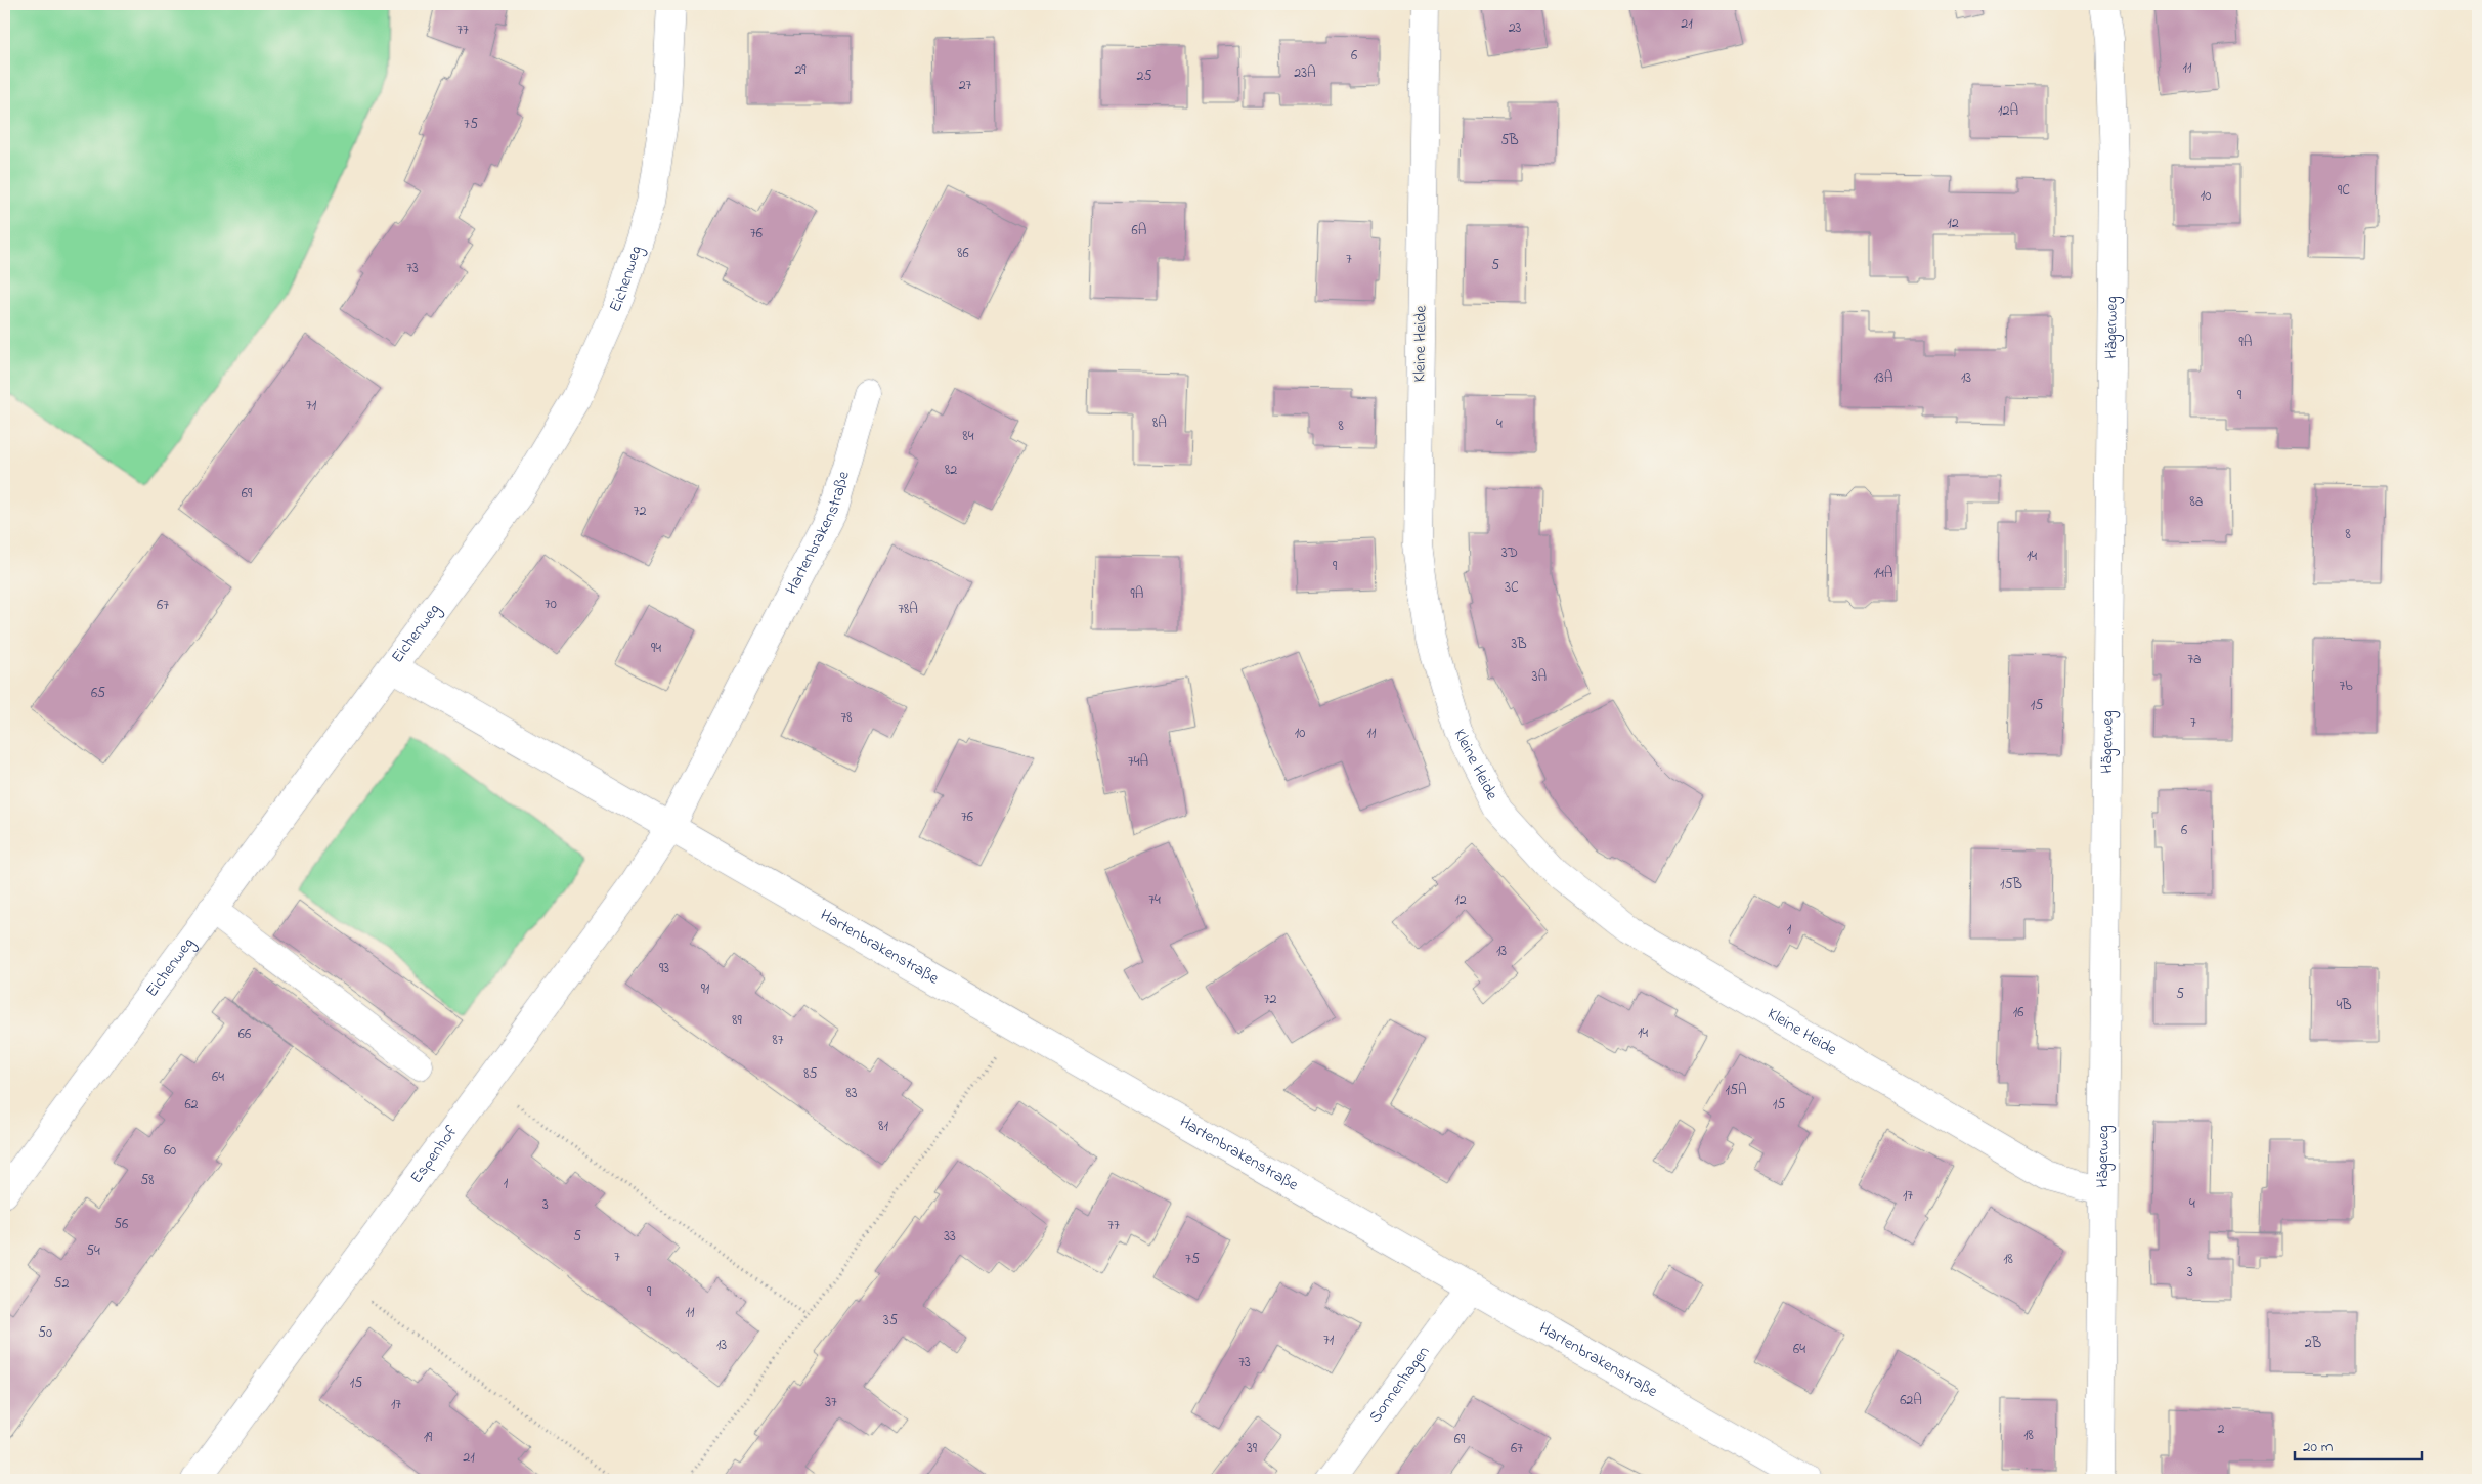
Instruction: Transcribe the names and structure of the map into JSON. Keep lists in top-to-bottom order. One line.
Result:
{"streets":{"street":["Eichenweg","Hägerweg","Kleine Heide","Hartenbrakenstraße","Espenhof","Sonnenhagen"]},"crossings":[["Eichenweg","Hartenbrakenstraße"],["Hägerweg","Kleine Heide"],["Hartenbrakenstraße","Espenhof"],["Hartenbrakenstraße","Sonnenhagen"]],"house_numbers":["21","23","77","6","11","29","23A","25","27","12A","75","5B","9C","10","12","6A","76","86","7","5","73","9A","13A","13","9","71","8A","4","8","84","82","69","8a","72","8","3D","14","9","14A","3C","9A","70","67","78A","3B","94","7a","3A","7b","65","15","78","7","10","11","74A","76","6","15B","74","12","1","13","93","91","5","72","4B","16","89","14","66","87","85","64","15A","83","62","15","81","60","58","1","17","4","3","56","77","5","33","54","7","75","18","3","52","9","11","35","50","71","2B","13","64","73","15","62A","37","17","2","18","19","69","39","67","21"],"scale_bar":"20 m"}
